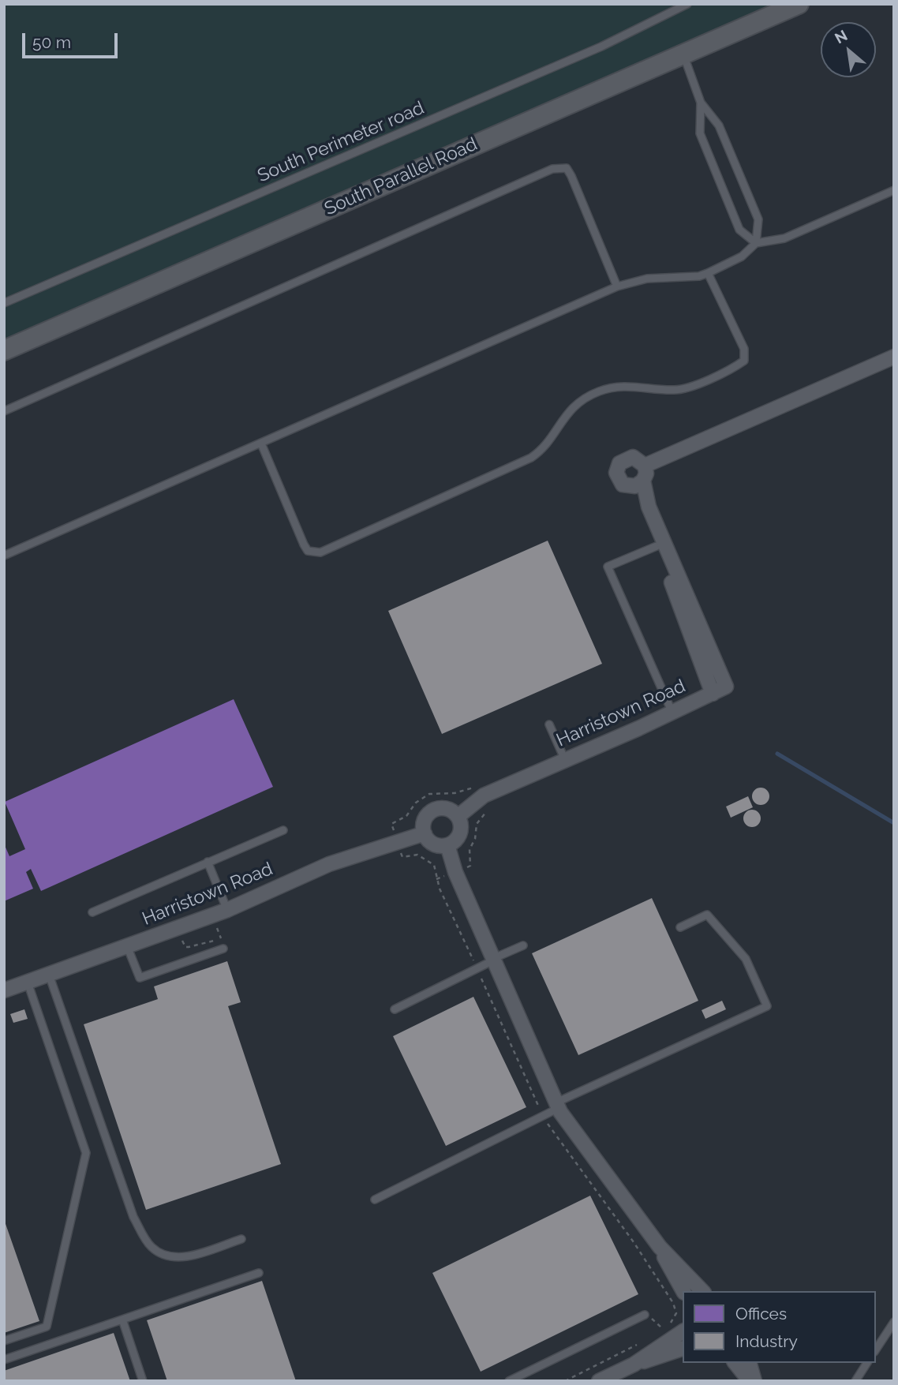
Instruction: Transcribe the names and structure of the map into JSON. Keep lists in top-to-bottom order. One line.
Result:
{"streets":{"main road":["South Parallel Road"],"street":["Harristown Road"],"lane":["South Perimeter road"]},"legend":["Offices","Industry"],"scale_bar":"50 m","north":"top left"}
